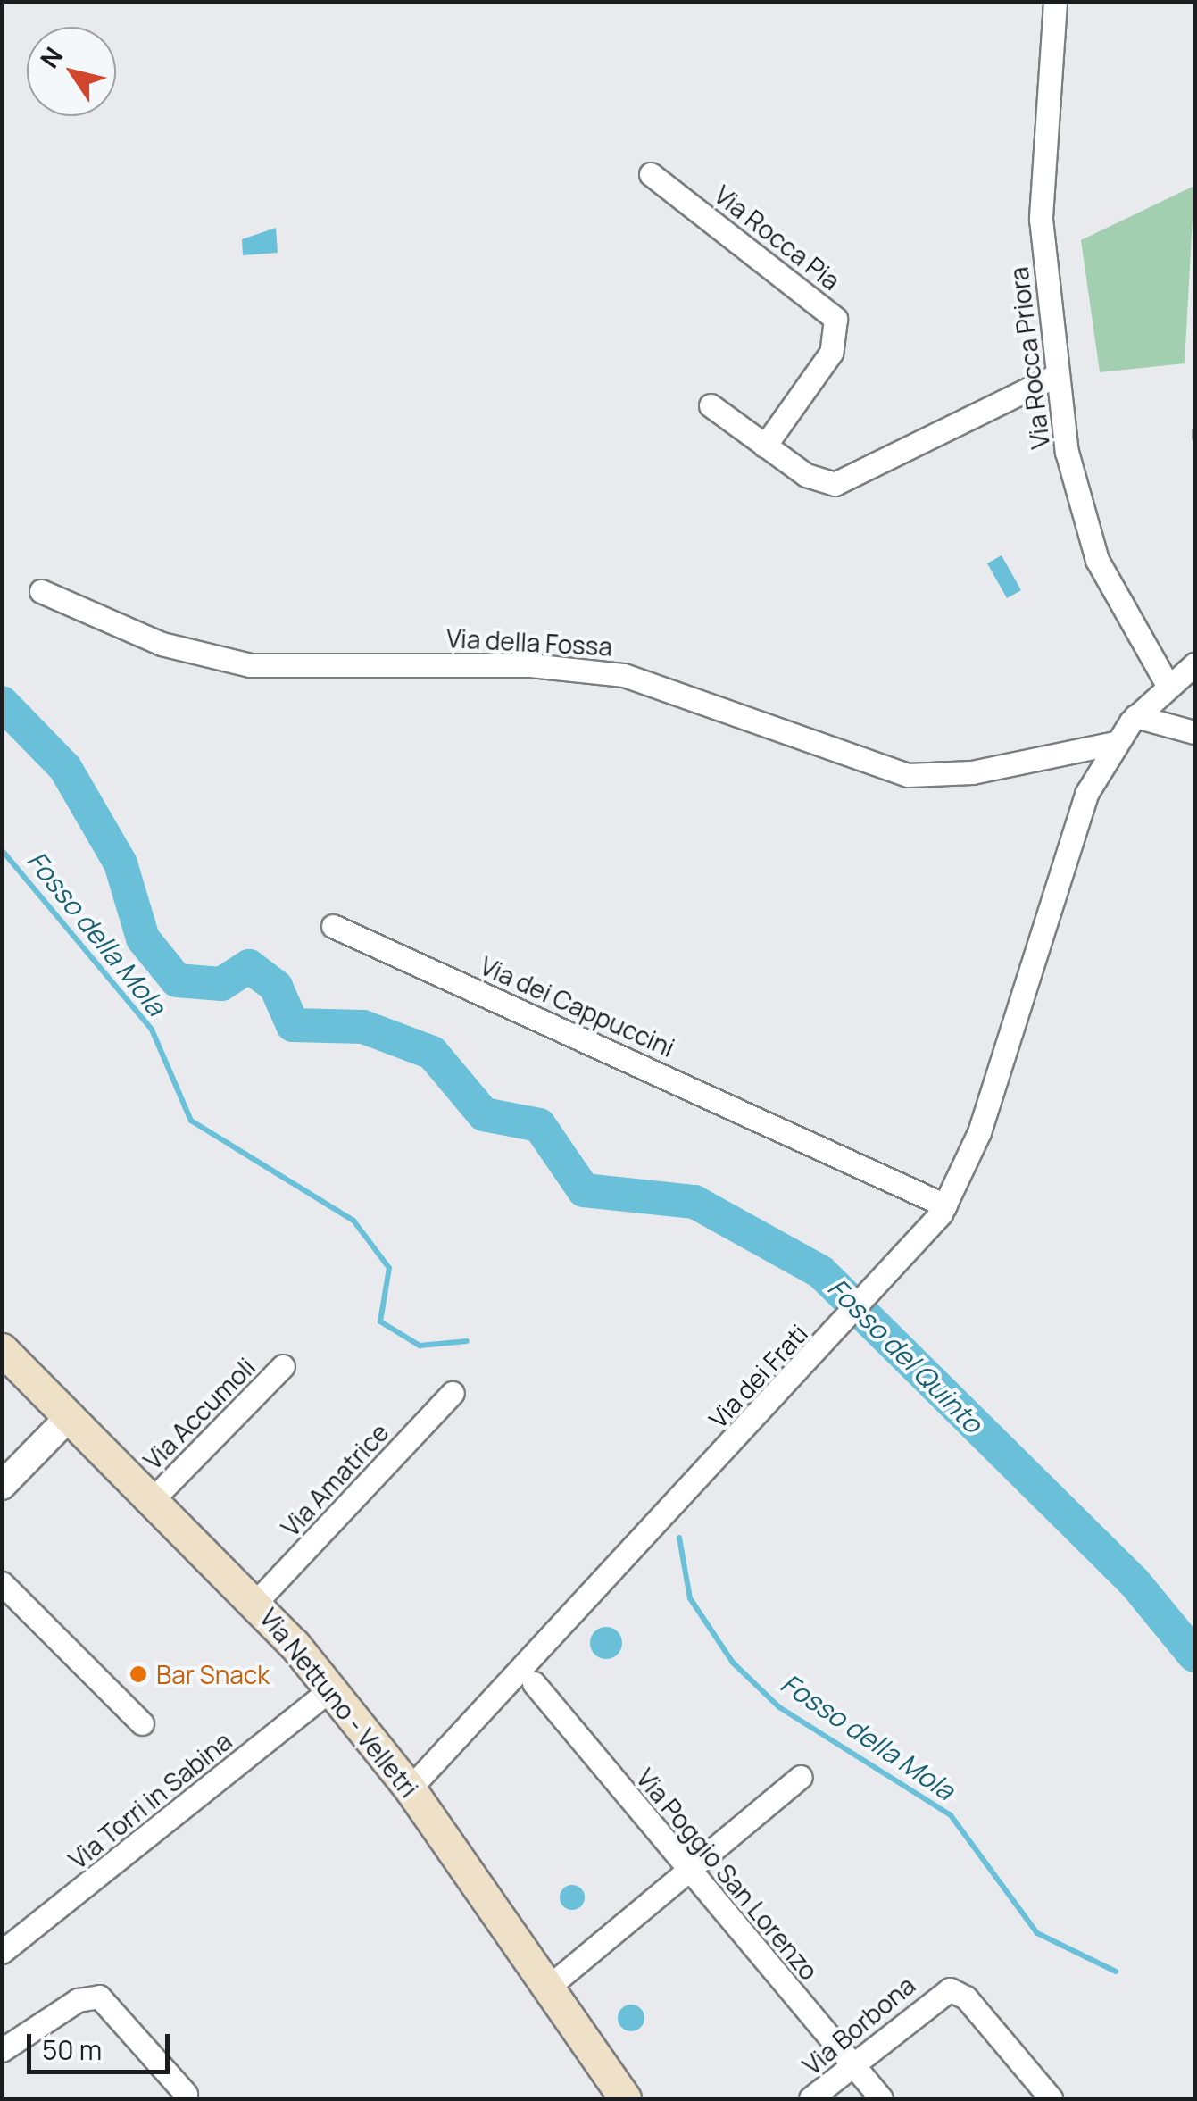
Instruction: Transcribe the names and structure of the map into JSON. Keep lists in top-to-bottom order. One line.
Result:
{"streets":{"main road":["Via Nettuno - Velletri"],"street":["Via Rocca Pia","Via Rocca Priora","Via della Fossa","Via dei Cappuccini","Via dei Frati","Via Accumoli","Via Amatrice","Via Torri in Sabina","Via Poggio San Lorenzo","Via Borbona"]},"crossings":[["Via Rocca Priora","Via dei Frati"],["Via della Fossa","Via dei Frati"],["Via dei Cappuccini","Via dei Frati"],["Via dei Frati","Via Nettuno - Velletri"],["Via Accumoli","Via Nettuno - Velletri"],["Via Amatrice","Via Nettuno - Velletri"],["Via Nettuno - Velletri","Via Torri in Sabina"],["Via Poggio San Lorenzo","Via Borbona"]],"water":["Fosso della Mola","Fosso del Quinto"],"places":["Bar Snack"],"scale_bar":"50 m","north":"top left"}
